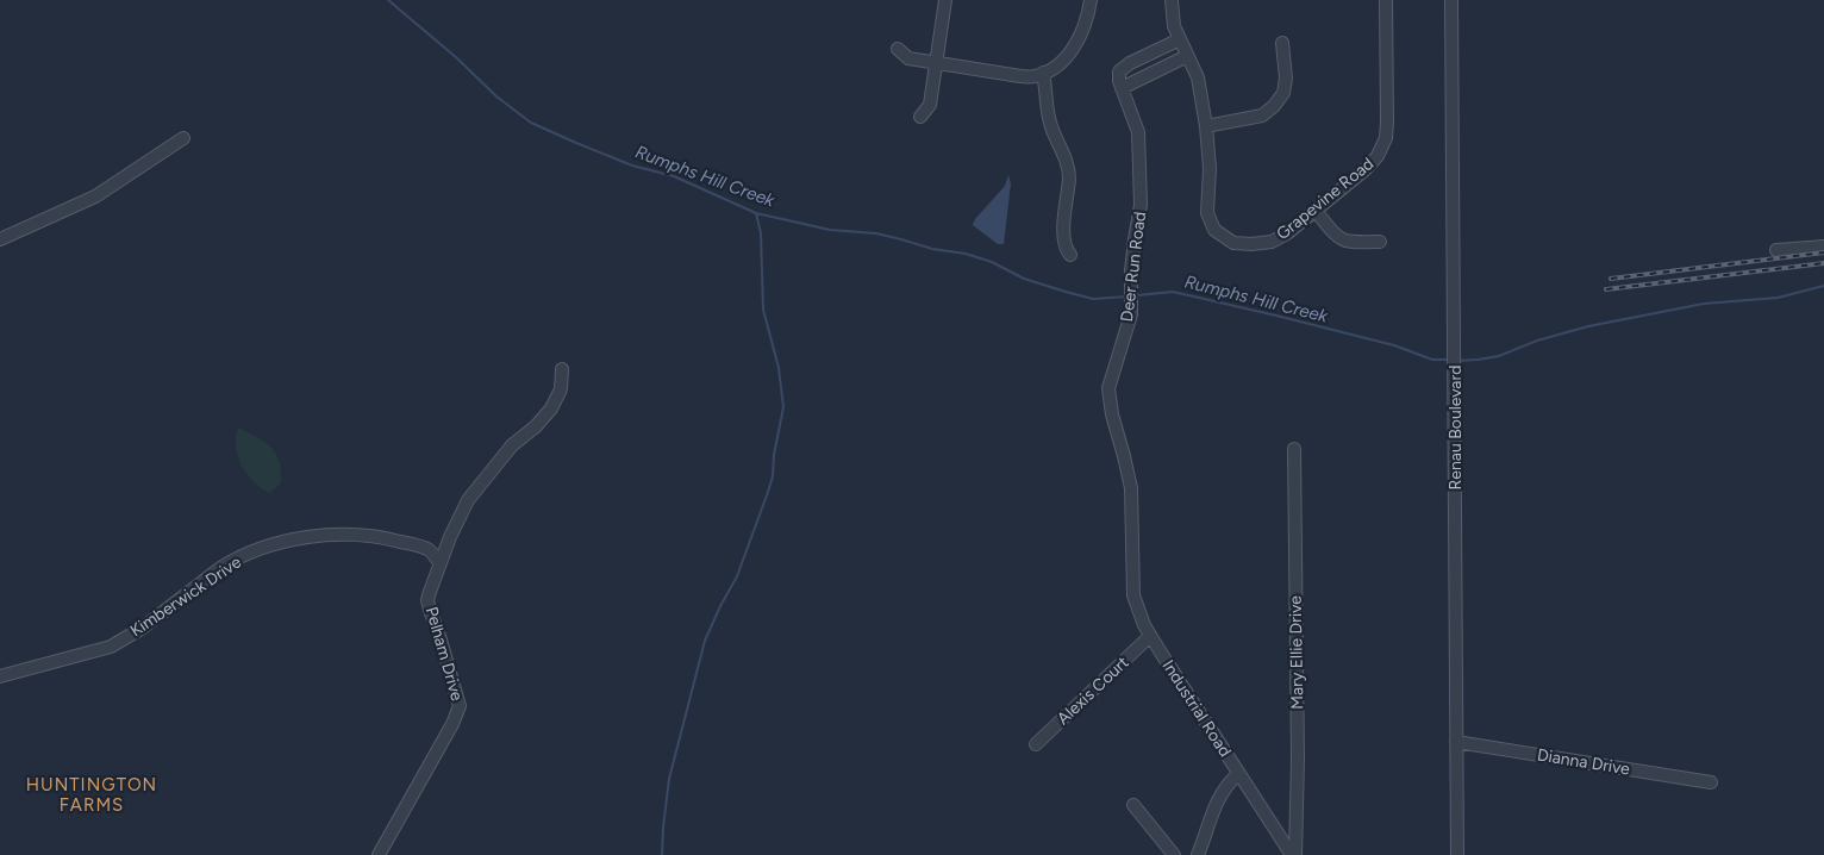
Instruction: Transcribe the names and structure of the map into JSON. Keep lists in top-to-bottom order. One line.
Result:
{"streets":{"street":["Grapevine Road","Deer Run Road","Renau Boulevard","Kimberwick Drive","Mary Ellie Drive","Pelham Drive","Alexis Court","Industrial Road","Dianna Drive"]},"crossings":[["Deer Run Road","Industrial Road"],["Renau Boulevard","Dianna Drive"],["Kimberwick Drive","Pelham Drive"],["Mary Ellie Drive","Industrial Road"],["Alexis Court","Industrial Road"]],"districts":["HUNTINGTON FARMS"],"water":["Rumphs Hill Creek"]}
